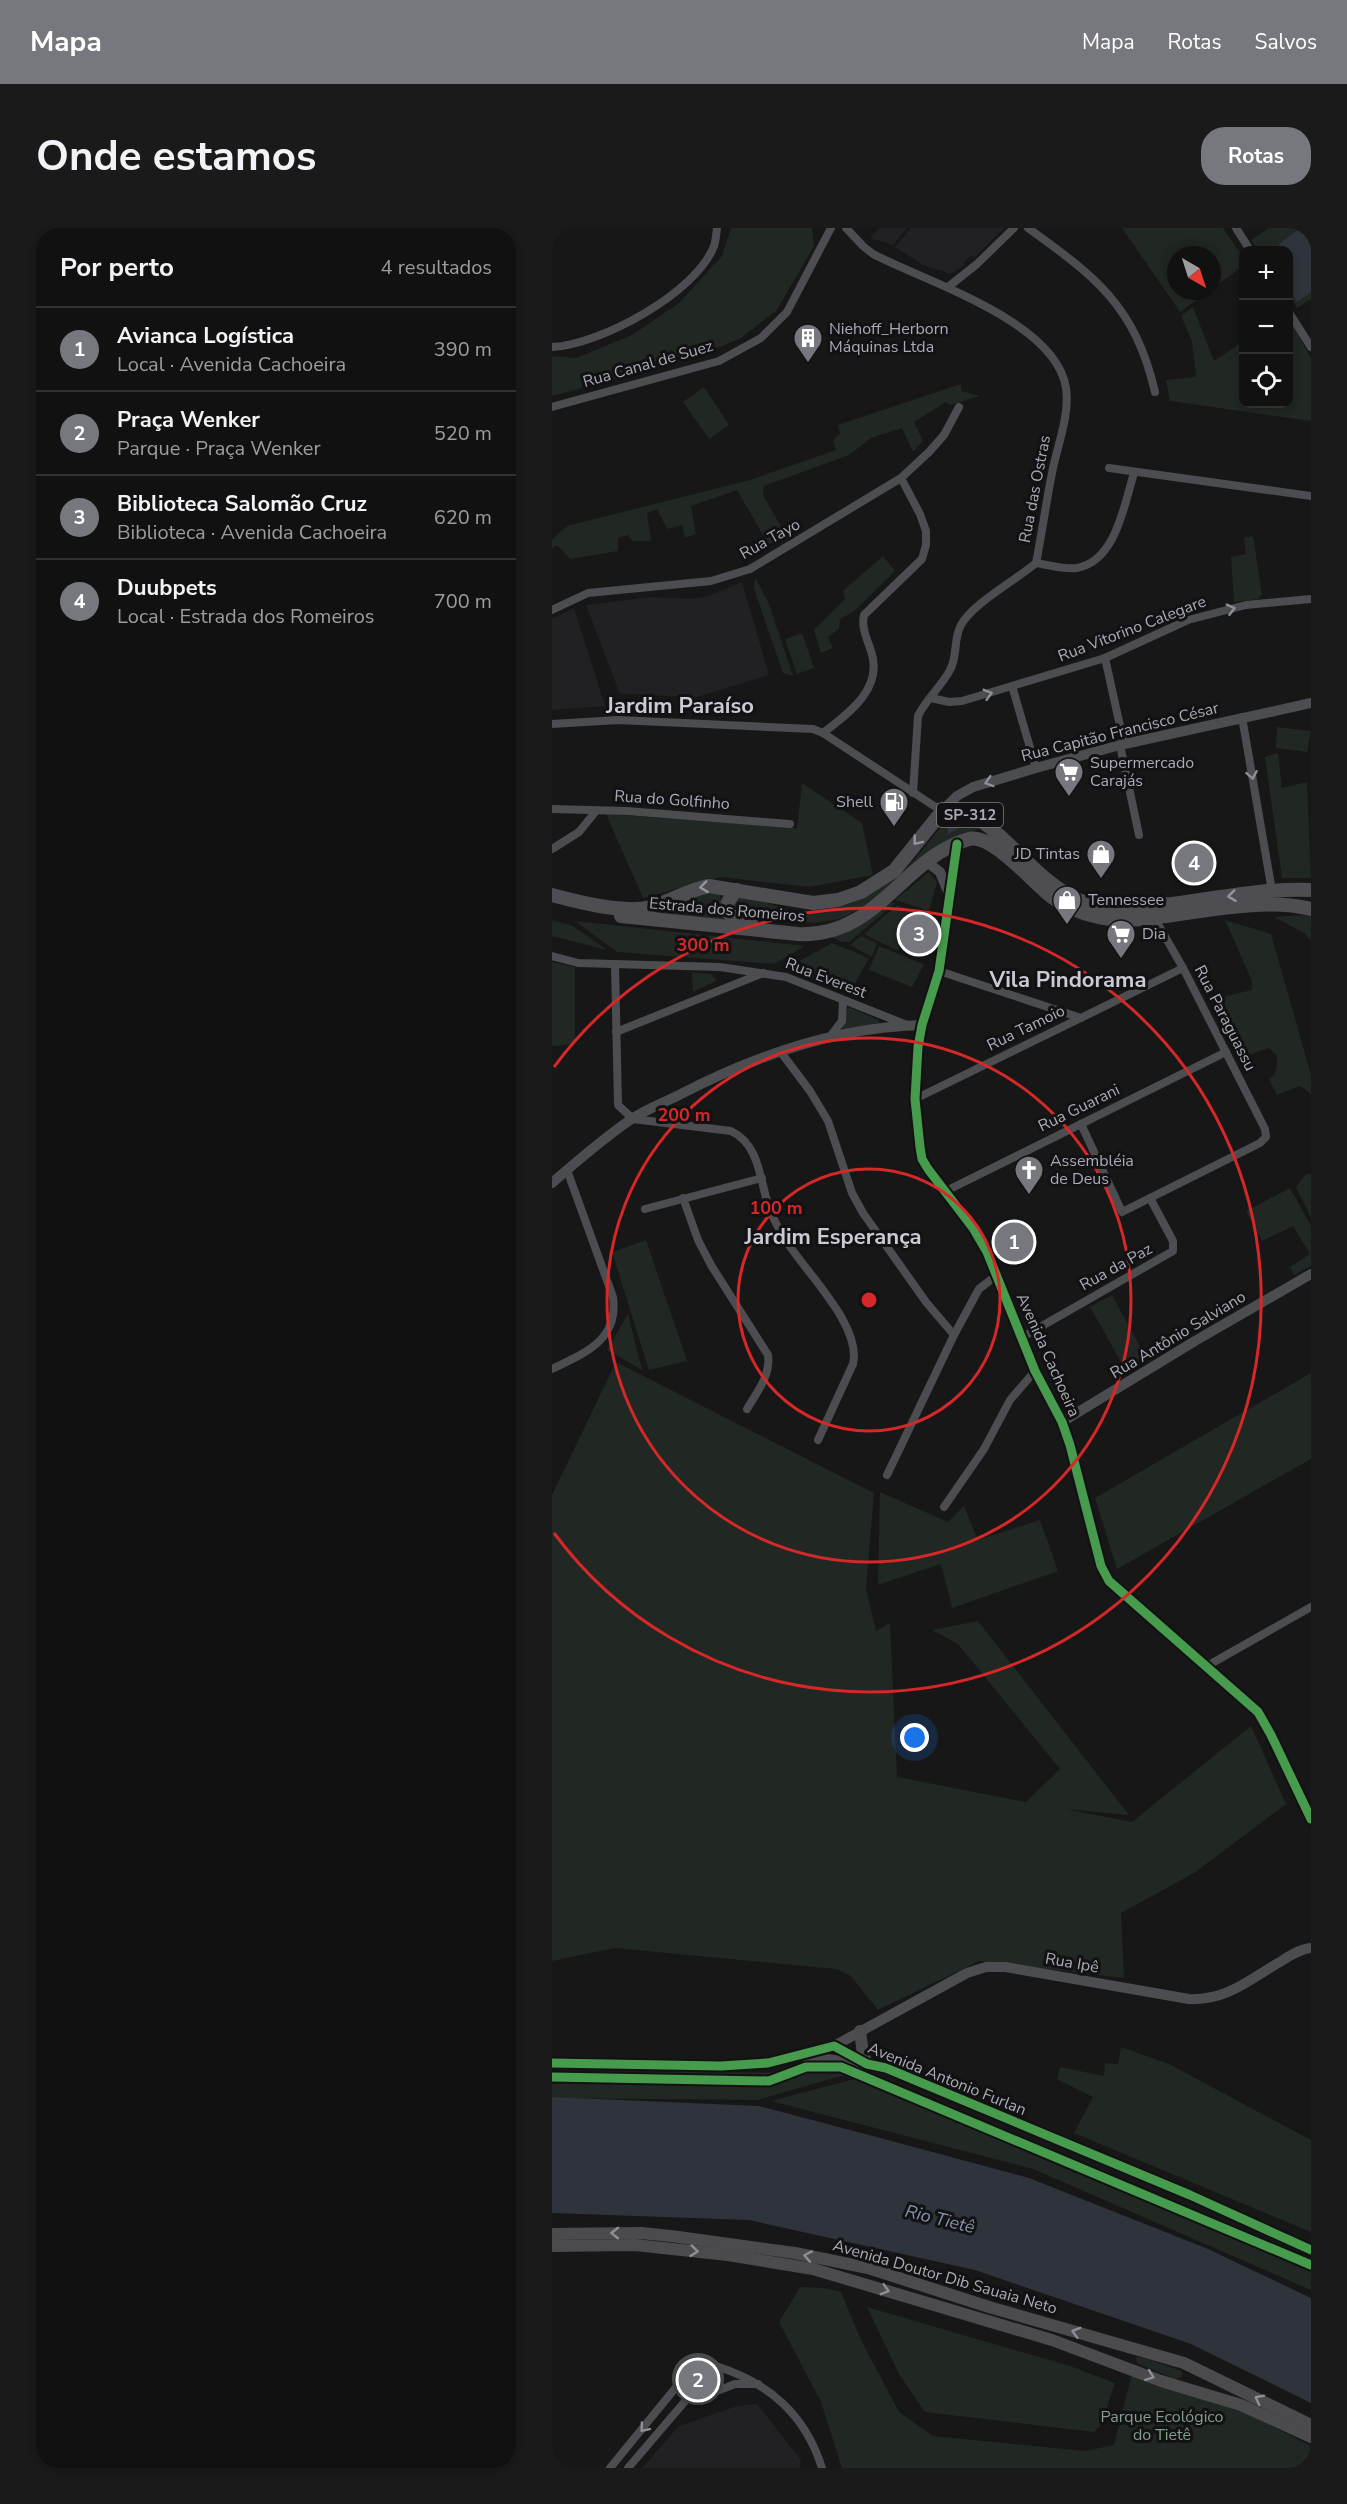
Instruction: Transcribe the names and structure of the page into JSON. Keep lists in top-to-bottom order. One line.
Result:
{"streets":{"main road":["SP-312","Estrada dos Romeiros","Avenida Antonio Furlan","Avenida Doutor Dib Sauaia Neto"],"street":["Rua Canal de Suez","Rua das Ostras","Rua Tayo","Rua Vitorino Calegare","Rua Capitão Francisco César","Rua do Golfinho","Rua Everest","Rua Paraguassu","Rua Tamoio","Rua Guarani","Rua da Paz","Rua Antônio Salviano","Avenida Cachoeira","Rua Ipê"]},"crossings":[["Rua das Ostras","Rua Vitorino Calegare"],["Rua Capitão Francisco César","SP-312"],["Rua Capitão Francisco César","Estrada dos Romeiros"],["SP-312","Estrada dos Romeiros"],["Estrada dos Romeiros","Rua Paraguassu"],["Estrada dos Romeiros","Avenida Cachoeira"],["Rua Paraguassu","Rua Tamoio"],["Rua Paraguassu","Rua Guarani"],["Rua Paraguassu","Rua da Paz"],["Rua Tamoio","Avenida Cachoeira"],["Rua Guarani","Avenida Cachoeira"],["Rua da Paz","Avenida Cachoeira"],["Rua Antônio Salviano","Avenida Cachoeira"],["Rua Ipê","Avenida Antonio Furlan"]],"one_way":["Rua Vitorino Calegare"],"districts":["Jardim Paraíso","Vila Pindorama","Jardim Esperança"],"water":["Rio Tietê"],"parks":["Parque Ecológico do Tietê"],"places":{"building":["Niehoff_Herborn Máquinas Ltda"],"supermarket":["Supermercado Carajás","Dia"],"fuel station":["Shell"],"shop":["JD Tintas","Tennessee"],"church":["Assembléia de Deus"]},"north":"bottom right","page":{"header":"Mapa","nav":["Mapa","Rotas","Salvos"],"buttons":"Rotas","title":"Onde estamos","heading":["Por perto","4 resultados"],"map_buttons":["+","−"],"list":[{"mark":"1","name":"Avianca Logística","note":"Local · Avenida Cachoeira","value":"390 m"},{"mark":"2","name":"Praça Wenker","note":"Parque · Praça Wenker","value":"520 m"},{"mark":"3","name":"Biblioteca Salomão Cruz","note":"Biblioteca · Avenida Cachoeira","value":"620 m"},{"mark":"4","name":"Duubpets","note":"Local · Estrada dos Romeiros","value":"700 m"}],"pins":["4","3","1","2"]},"rings":["300 m","200 m","100 m"]}
